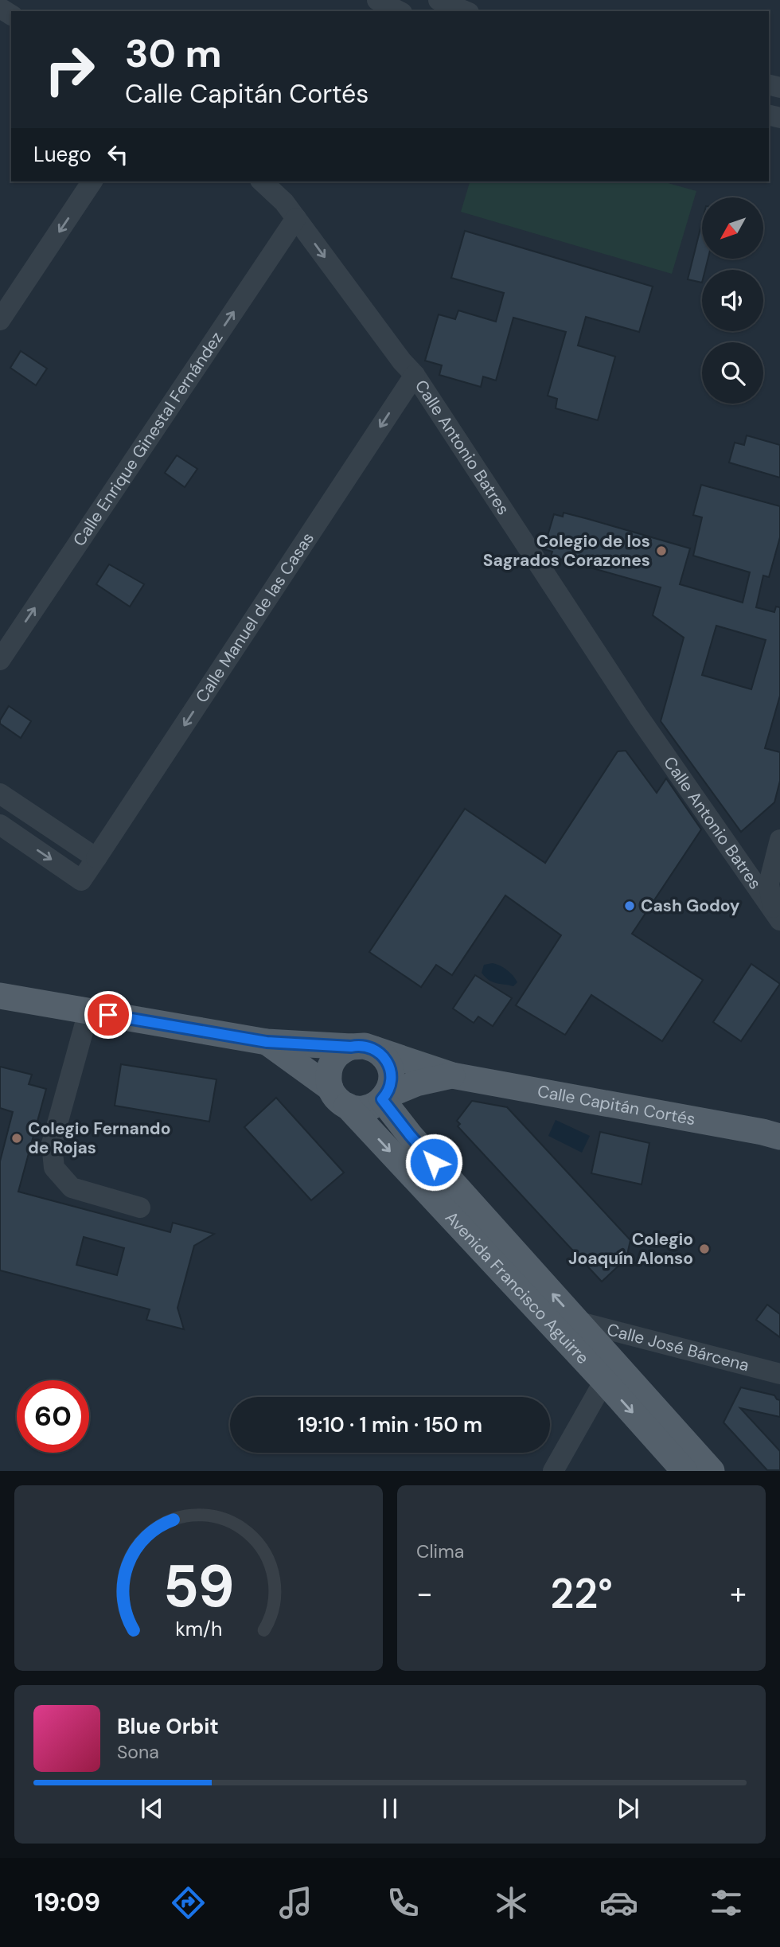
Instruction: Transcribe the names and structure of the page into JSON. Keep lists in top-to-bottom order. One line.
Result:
{"streets":{"main road":["Calle Capitán Cortés","Avenida Francisco Aguirre"],"street":["Calle Enrique Ginestal Fernández","Calle Antonio Batres","Calle Manuel de las Casas","Calle José Bárcena"]},"crossings":[["Calle Enrique Ginestal Fernández","Calle Antonio Batres"],["Calle Antonio Batres","Calle Manuel de las Casas"],["Calle Capitán Cortés","Avenida Francisco Aguirre"],["Avenida Francisco Aguirre","Calle José Bárcena"]],"one_way":["Calle Enrique Ginestal Fernández"],"places":["Colegio de los Sagrados Corazones","Cash Godoy","Colegio Fernando de Rojas","Colegio Joaquín Alonso"],"north":"bottom left","page":{"turn":["30 m","Calle Capitán Cortés"],"then":"Luego","limit":"60","trip":"19:10 · 1 min · 150 m","tile":"Clima","heat":["−","22°","+"],"song":["Blue Orbit","Sona"],"tabs":"19:09","gauge":["59","km/h"]}}
